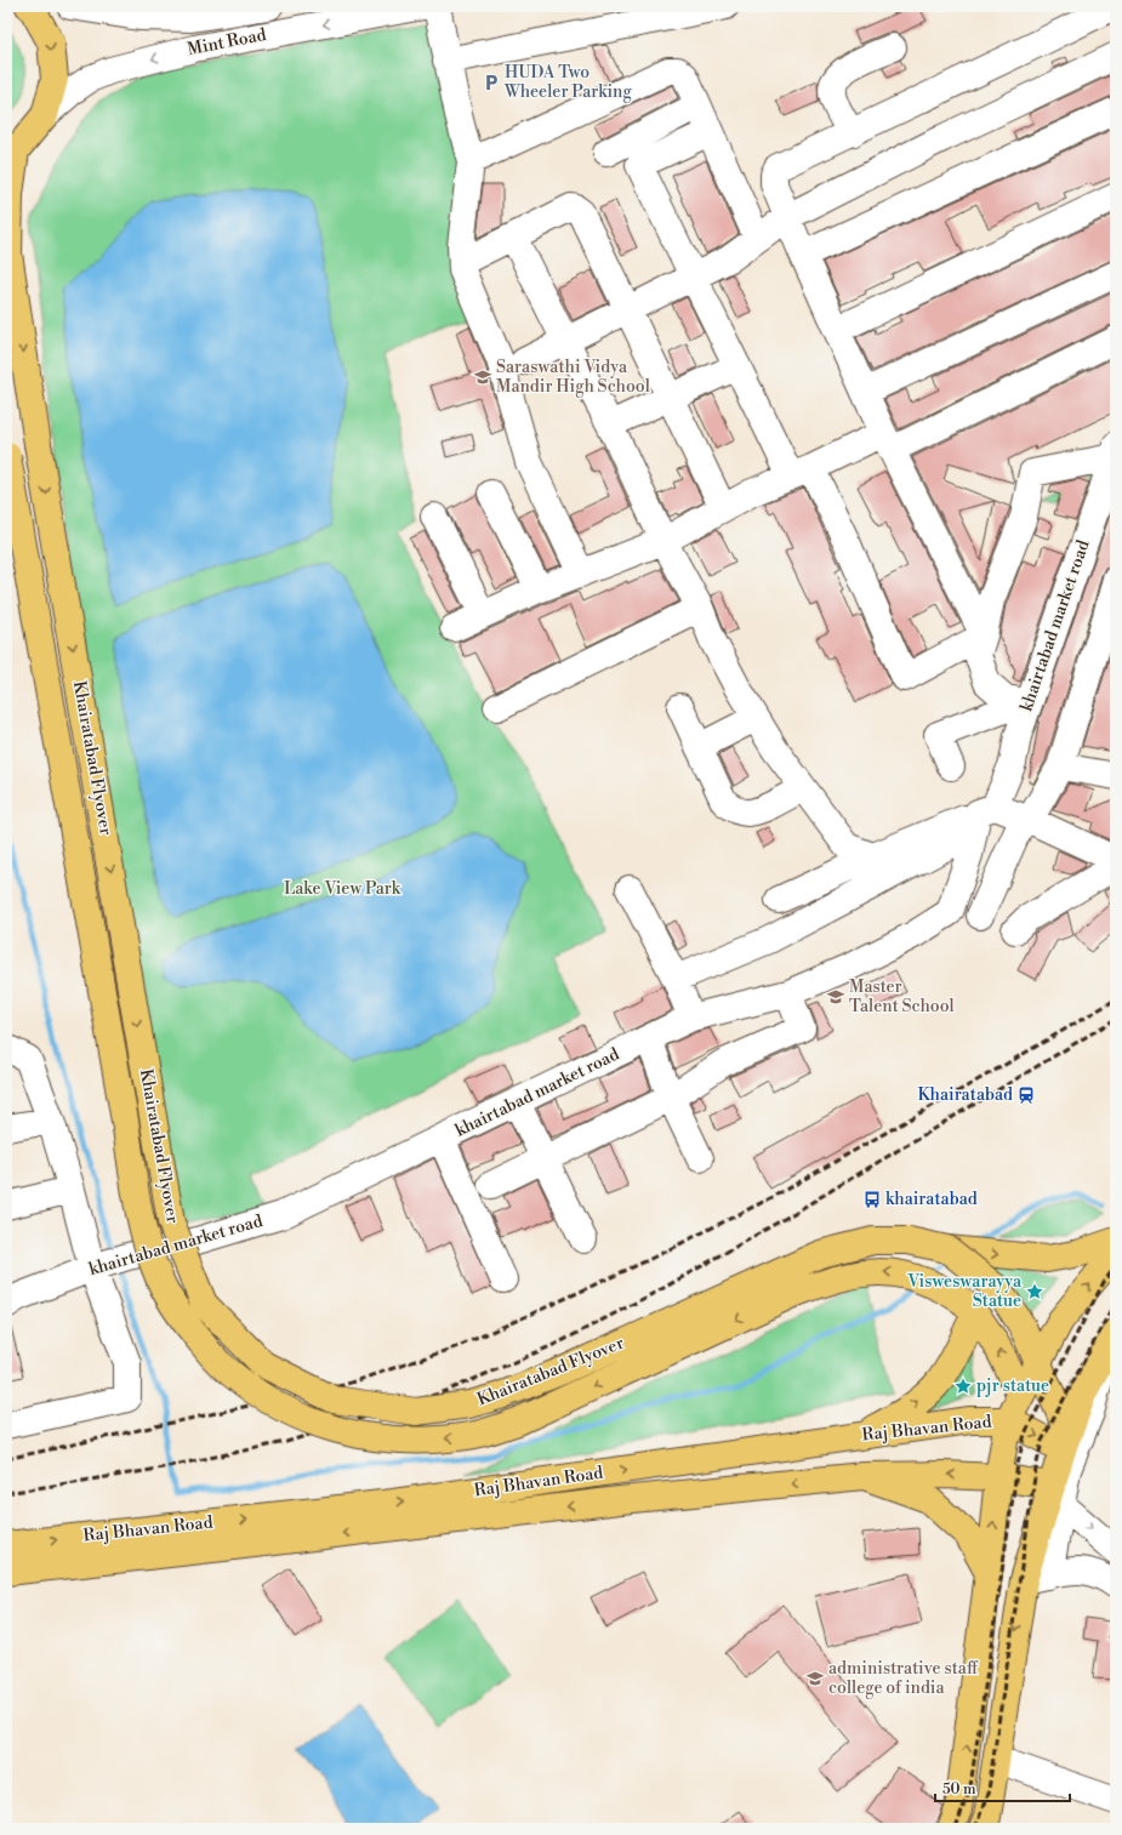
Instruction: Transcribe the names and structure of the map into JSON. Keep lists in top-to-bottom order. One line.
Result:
{"streets":{"main road":["Khairatabad Flyover","Raj Bhavan Road"],"street":["Mint Road","khairtabad market road"]},"crossings":[["Khairatabad Flyover","Raj Bhavan Road"]],"parks":["Lake View Park"],"places":{"parking":["HUDA Two Wheeler Parking"],"school or university":["Saraswathi Vidya Mandir High School","Master Talent School","administrative staff college of india"],"station":["Khairatabad"],"bus stop":["khairatabad"],"place":["Visweswarayya Statue","pjr statue"]},"scale_bar":"50 m"}
